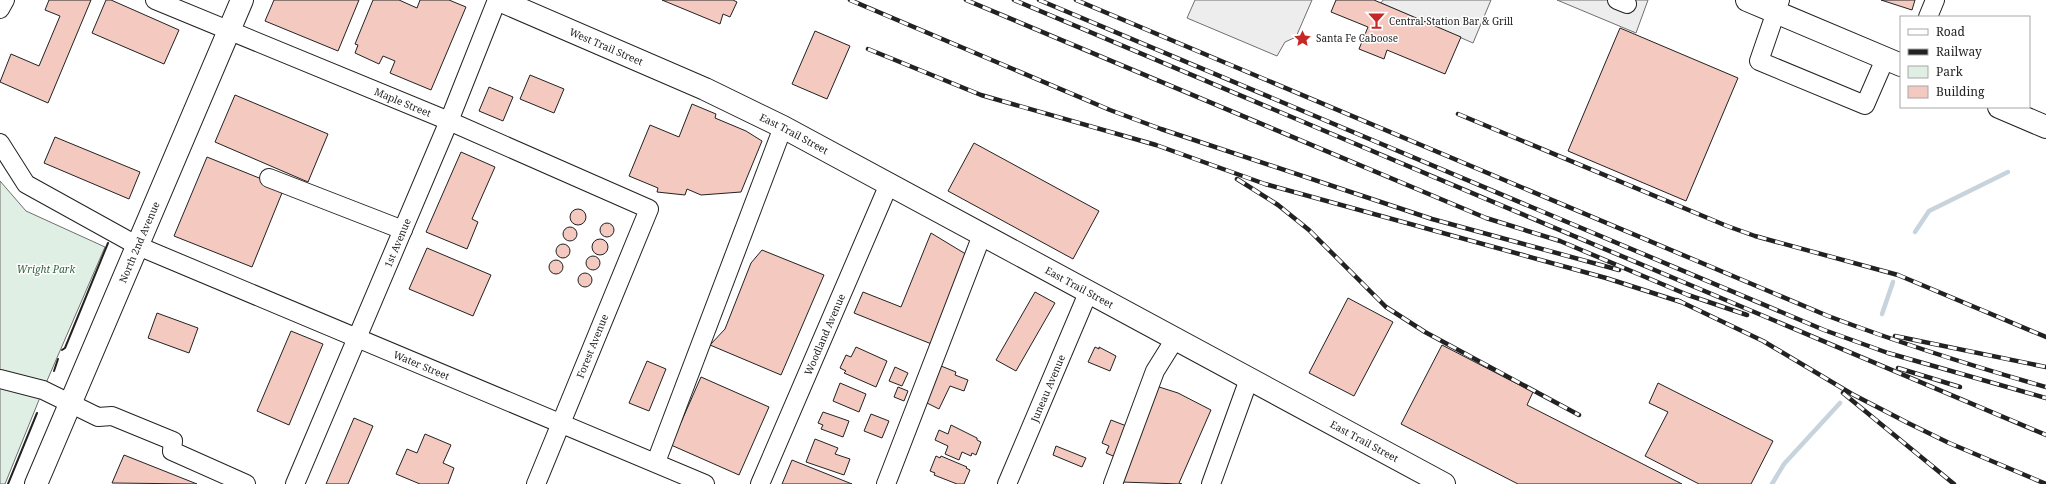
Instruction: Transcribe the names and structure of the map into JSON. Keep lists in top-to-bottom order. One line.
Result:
{"streets":{"main road":["West Trail Street","East Trail Street","North 2nd Avenue"],"street":["Maple Street","1st Avenue","Woodland Avenue","Forest Avenue","Water Street","Juneau Avenue"]},"crossings":[["West Trail Street","East Trail Street"],["West Trail Street","1st Avenue"],["Maple Street","North 2nd Avenue"],["Maple Street","1st Avenue"],["Maple Street","Forest Avenue"],["East Trail Street","Woodland Avenue"],["East Trail Street","Juneau Avenue"],["North 2nd Avenue","Water Street"],["1st Avenue","Water Street"],["Forest Avenue","Water Street"]],"parks":["Wright Park"],"places":{"bar":["Central Station Bar & Grill"],"place":["Santa Fe Caboose"]},"legend":["Road","Railway","Park","Building"]}
